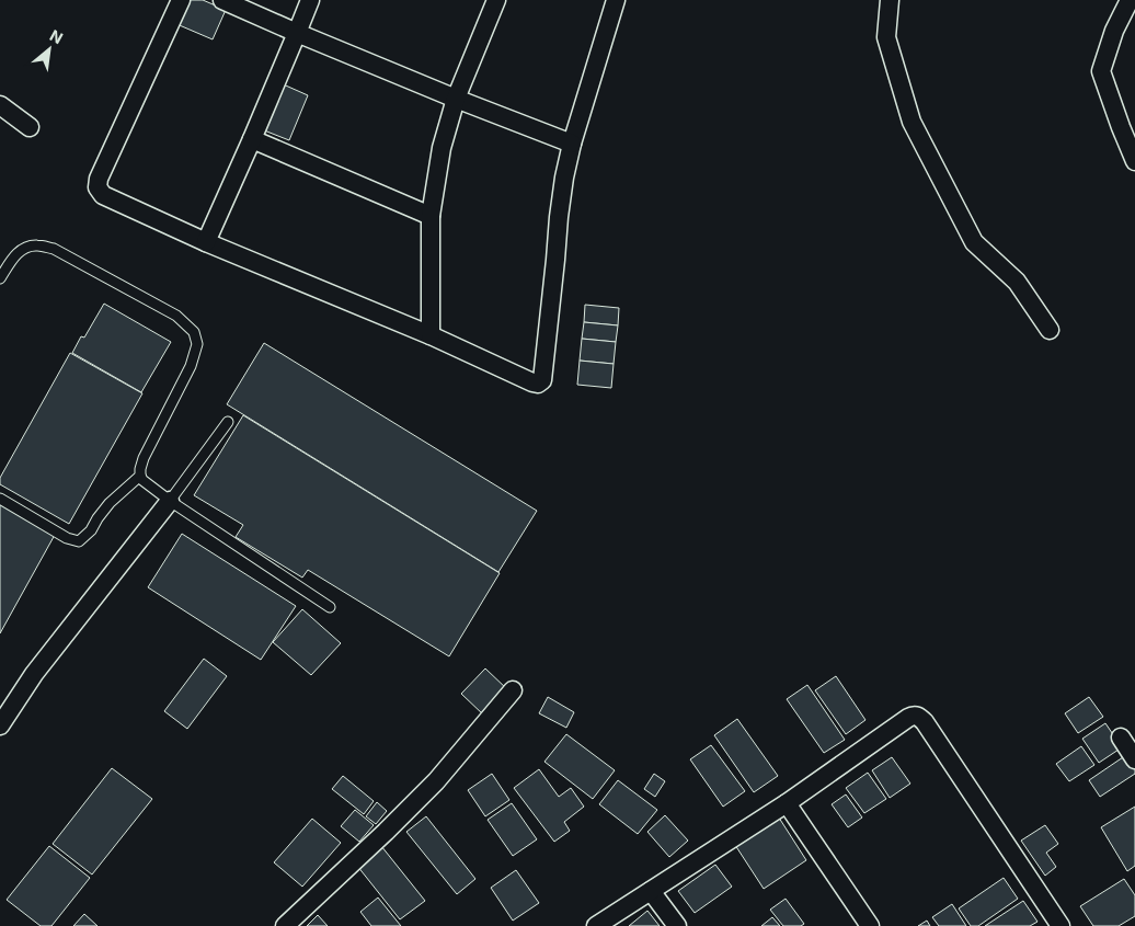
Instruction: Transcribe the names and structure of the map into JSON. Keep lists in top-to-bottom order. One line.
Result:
{"north":"top right"}
